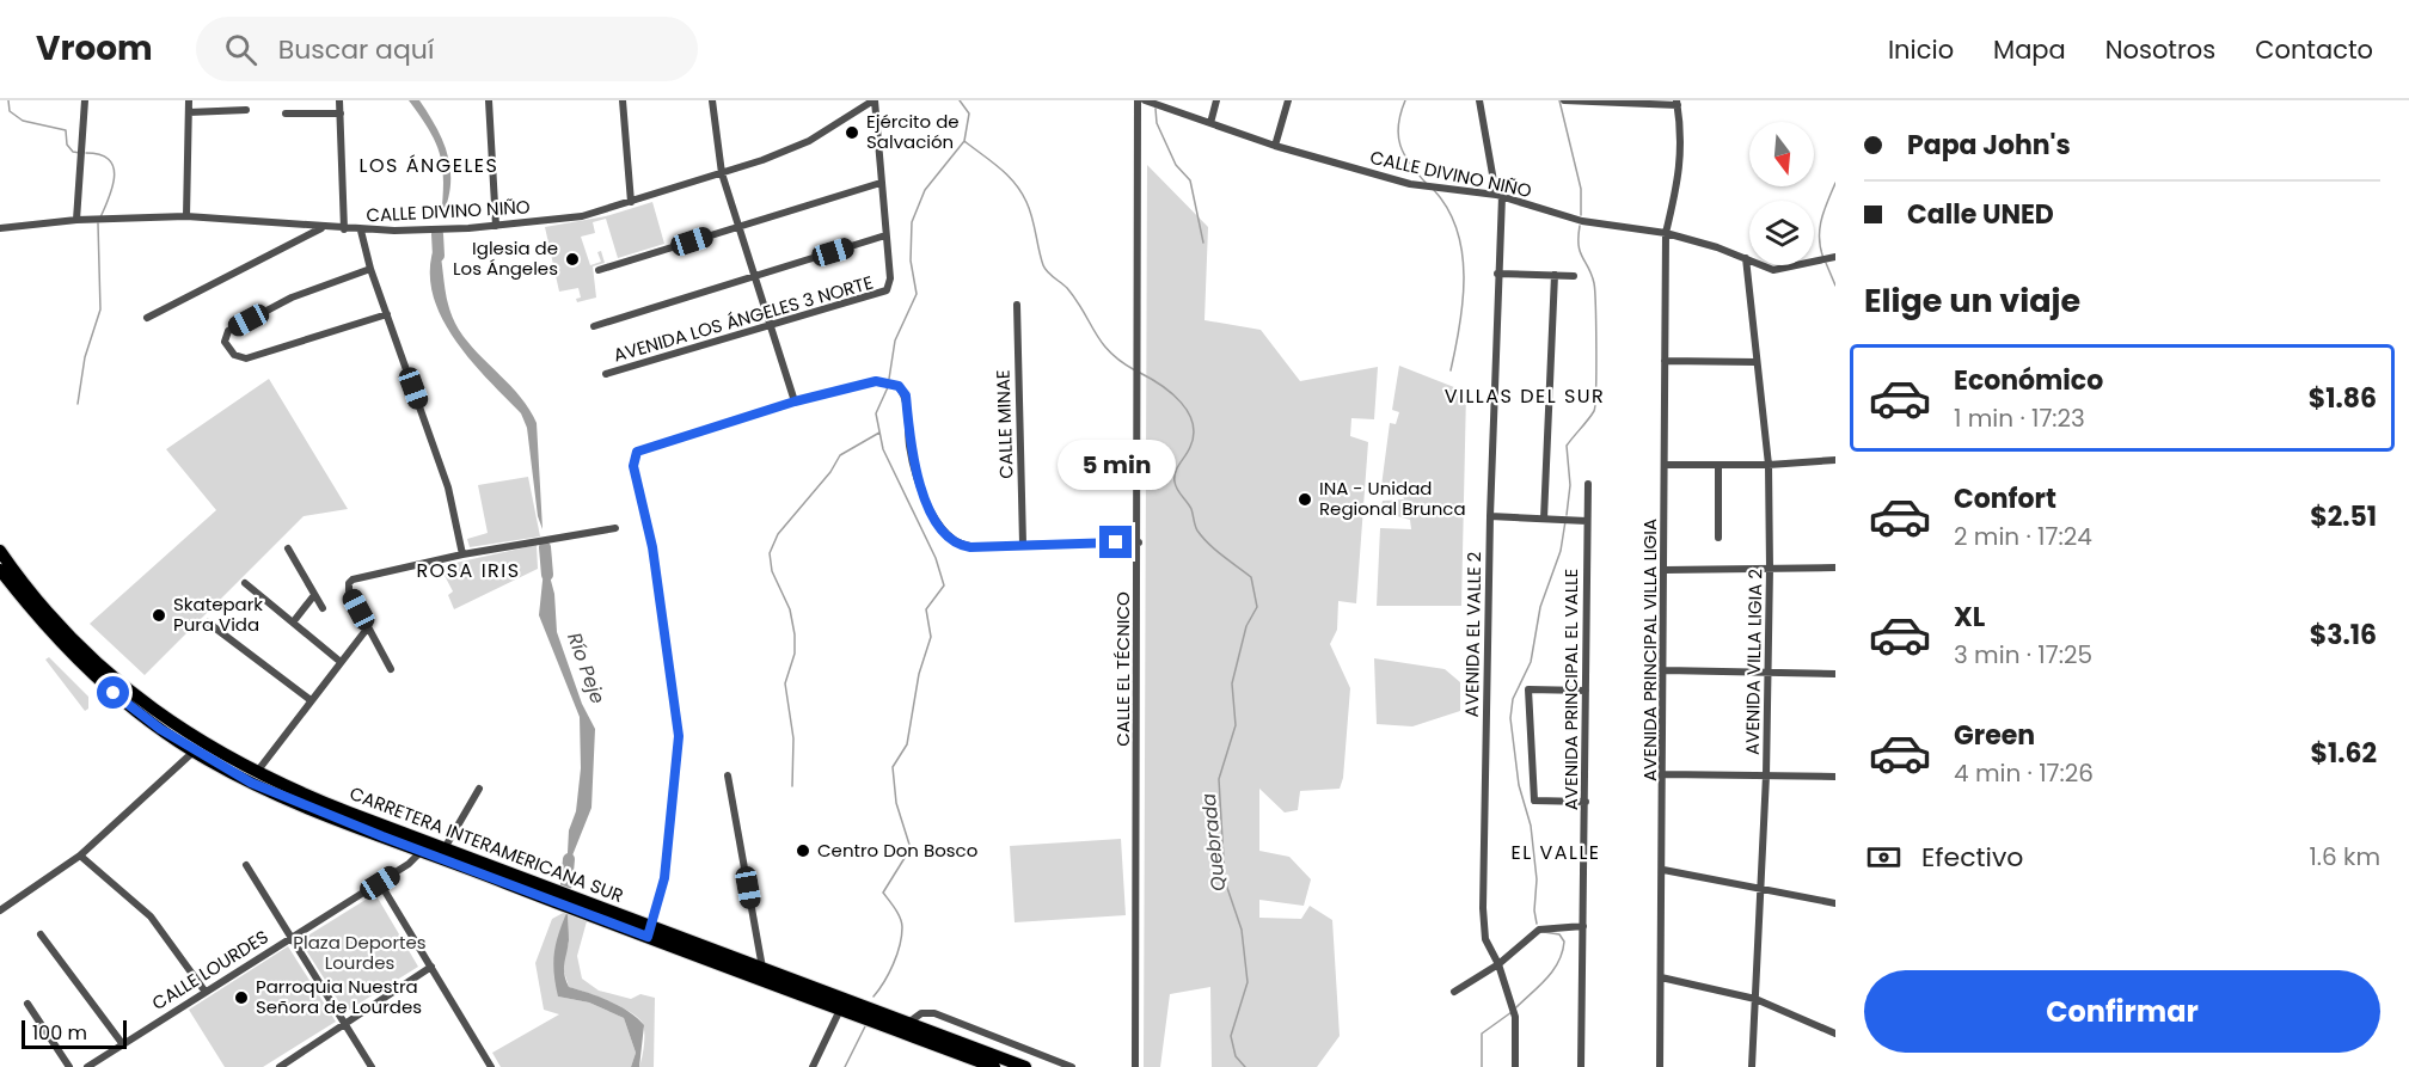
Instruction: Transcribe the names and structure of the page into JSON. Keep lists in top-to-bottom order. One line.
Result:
{"streets":{"highway":["CARRETERA INTERAMERICANA SUR"],"street":["CALLE DIVINO NIÑO","AVENIDA LOS ÁNGELES 3 NORTE","CALLE MINAE","AVENIDA EL VALLE 2","AVENIDA PRINCIPAL VILLA LIGIA","AVENIDA VILLA LIGIA 2","CALLE EL TÉCNICO","AVENIDA PRINCIPAL EL VALLE","CALLE LOURDES"]},"crossings":[["CALLE DIVINO NIÑO","AVENIDA EL VALLE 2"],["CALLE DIVINO NIÑO","AVENIDA PRINCIPAL VILLA LIGIA"],["CALLE DIVINO NIÑO","AVENIDA VILLA LIGIA 2"],["CARRETERA INTERAMERICANA SUR","CALLE LOURDES"]],"districts":["LOS ÁNGELES","VILLAS DEL SUR","ROSA IRIS","EL VALLE"],"water":["Río Peje","Quebrada"],"parks":["Plaza Deportes Lourdes"],"places":["Ejército de Salvación","Iglesia de Los Ángeles","INA - Unidad Regional Brunca","Skatepark Pura Vida","Centro Don Bosco","Parroquia Nuestra Señora de Lourdes"],"scale_bar":"100 m","north":"bottom","page":{"header":"Vroom","search":"Buscar aquí","nav":["Inicio","Mapa","Nosotros","Contacto"],"banner":["Papa John's","Calle UNED"],"heading":"Elige un viaje","list":[{"name":"Económico","note":"1 min · 17:23","value":"$1.86"},{"name":"Confort","note":"2 min · 17:24","value":"$2.51"},{"name":"XL","note":"3 min · 17:25","value":"$3.16"},{"name":"Green","note":"4 min · 17:26","value":"$1.62"}],"bubble":"5 min","pay":["Efectivo","1.6 km"],"buttons":"Confirmar","scale":"100 m"}}
